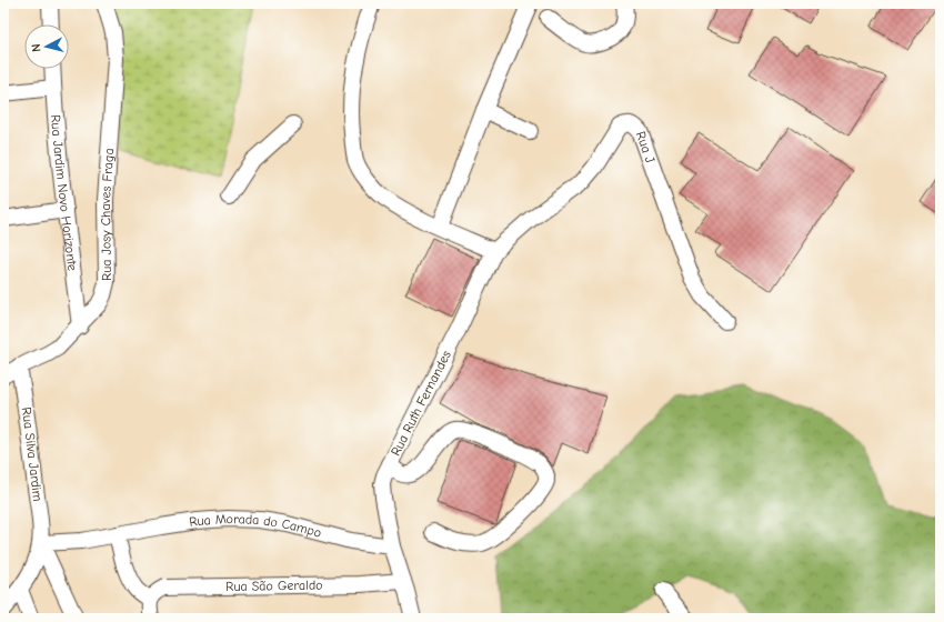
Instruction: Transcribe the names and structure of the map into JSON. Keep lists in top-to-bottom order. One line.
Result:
{"streets":{"street":["Rua J","Rua Jardim Novo Horizonte","Rua Josy Chaves Fraga","Rua Ruth Fernandes","Rua Silva Jardim","Rua Morada do Campo","Rua São Geraldo"]},"crossings":[["Rua J","Rua Ruth Fernandes"],["Rua Jardim Novo Horizonte","Rua Josy Chaves Fraga"],["Rua Josy Chaves Fraga","Rua Silva Jardim"],["Rua Ruth Fernandes","Rua Morada do Campo"],["Rua Ruth Fernandes","Rua São Geraldo"],["Rua Silva Jardim","Rua Morada do Campo"]],"north":"left"}
